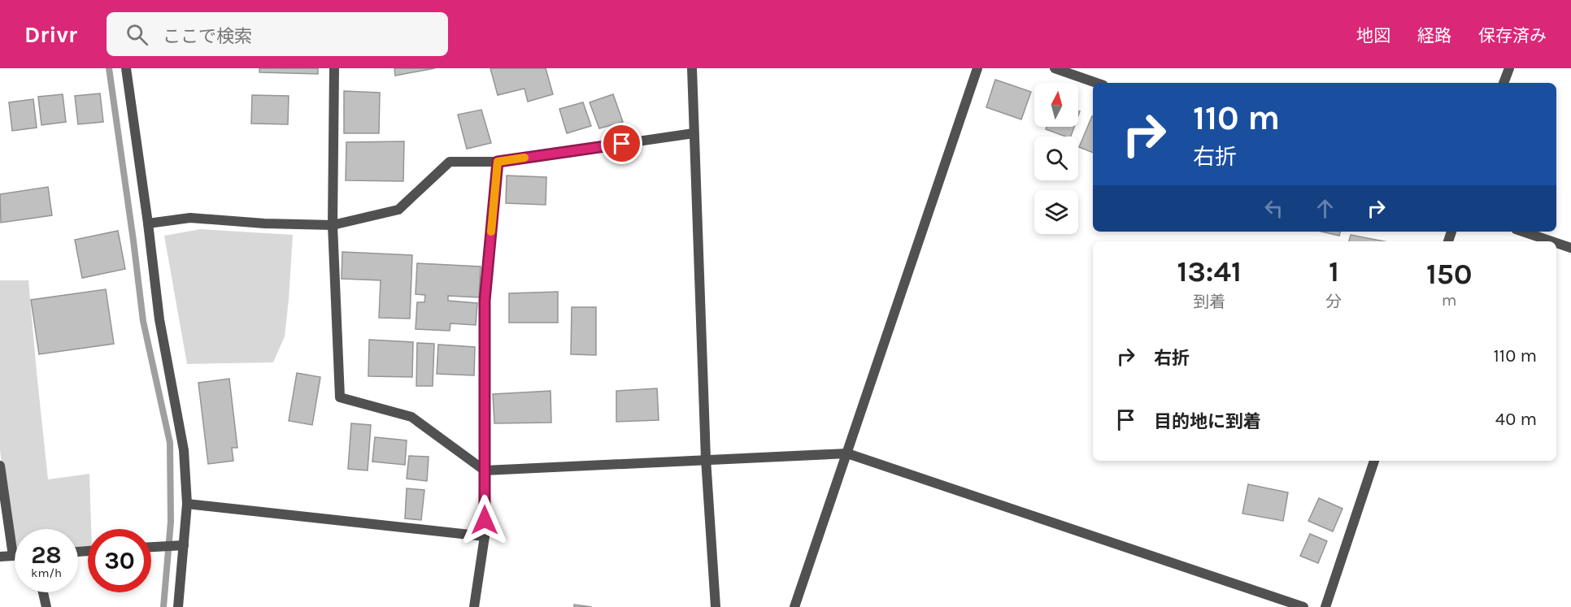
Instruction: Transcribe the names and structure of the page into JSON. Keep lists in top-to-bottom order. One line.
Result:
{"north":"top","page":{"header":"Drivr","search":"ここで検索","nav":["地図","経路","保存済み"],"turn":["110 m","右折"],"eta":["13:41","到着","1","分","150","m"],"list":[{"name":"右折","value":"110 m"},{"name":"目的地に到着","value":"40 m"}],"speed":"28 km/h","limit":"30"}}
